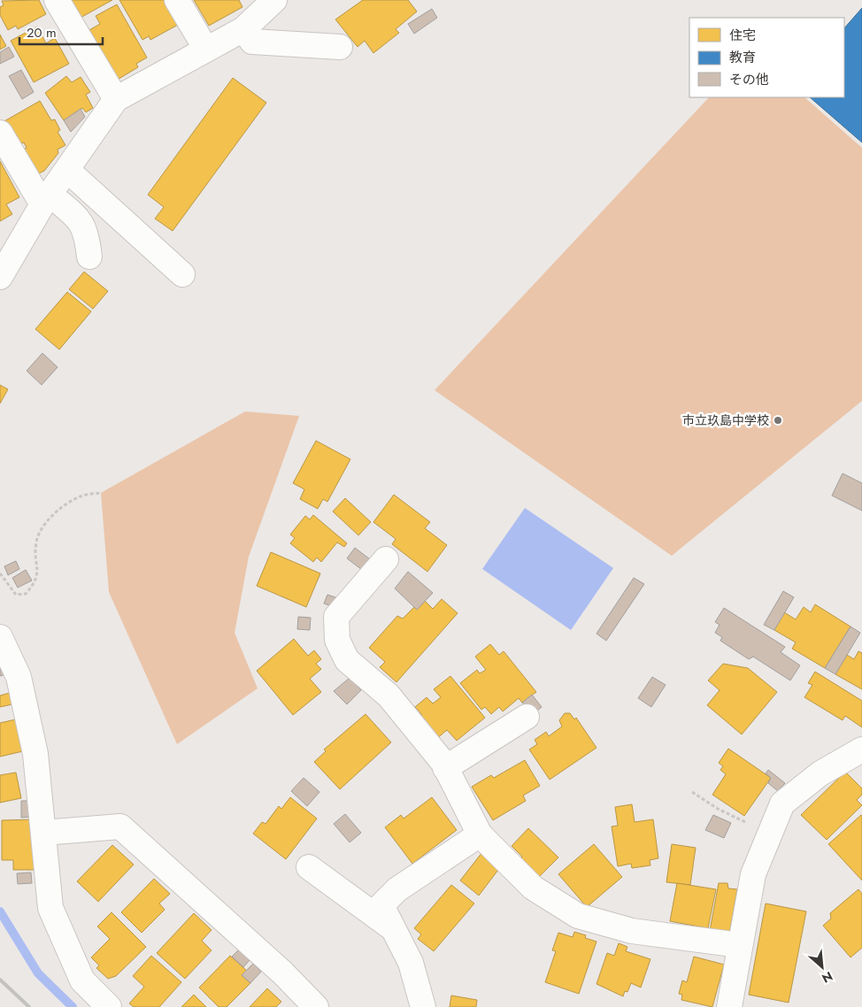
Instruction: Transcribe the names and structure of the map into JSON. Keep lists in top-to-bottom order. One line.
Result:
{"places":["市立玖島中学校"],"legend":["住宅","教育","その他"],"scale_bar":"20 m","north":"bottom right"}
